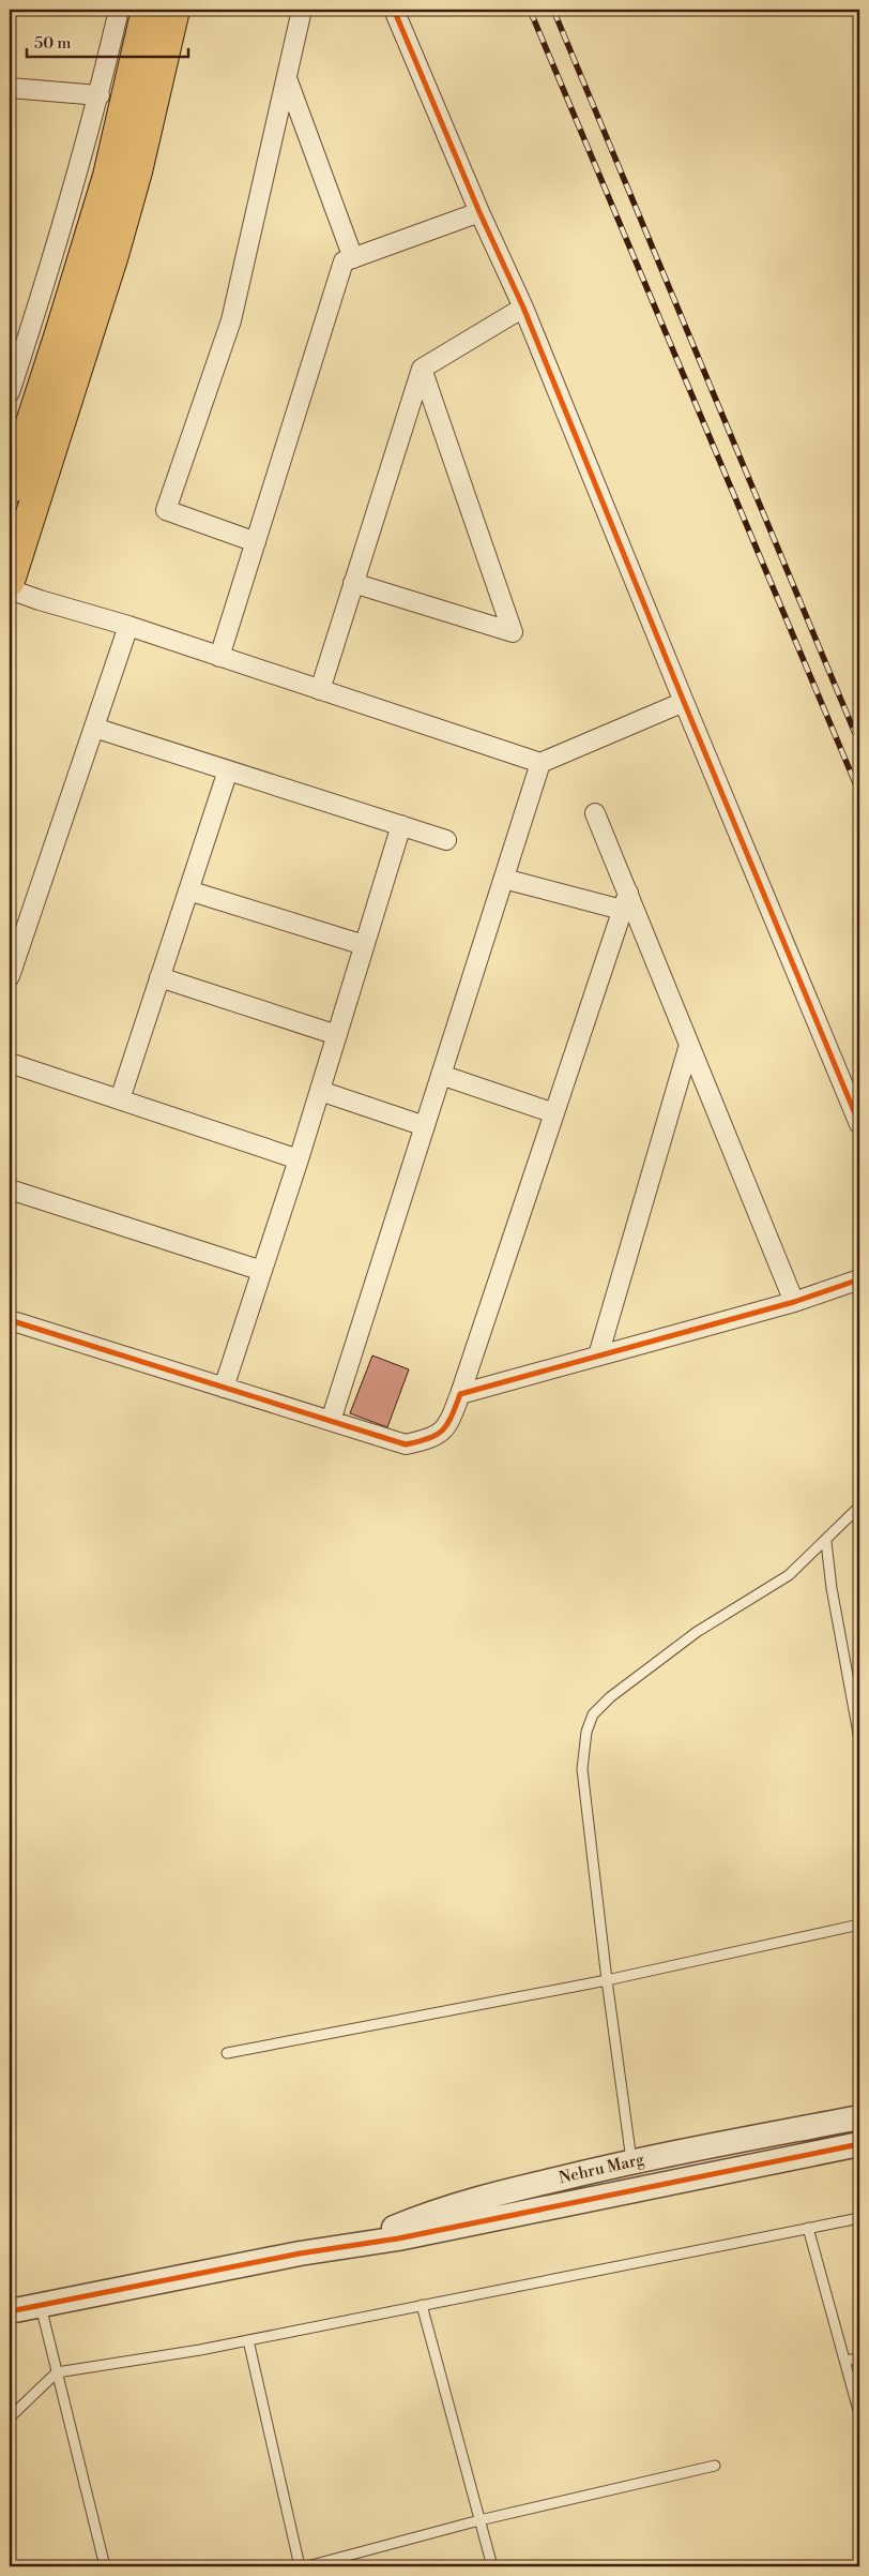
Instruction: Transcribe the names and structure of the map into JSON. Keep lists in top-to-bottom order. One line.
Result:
{"streets":{"street":["Nehru Marg"]},"scale_bar":"50 m"}
